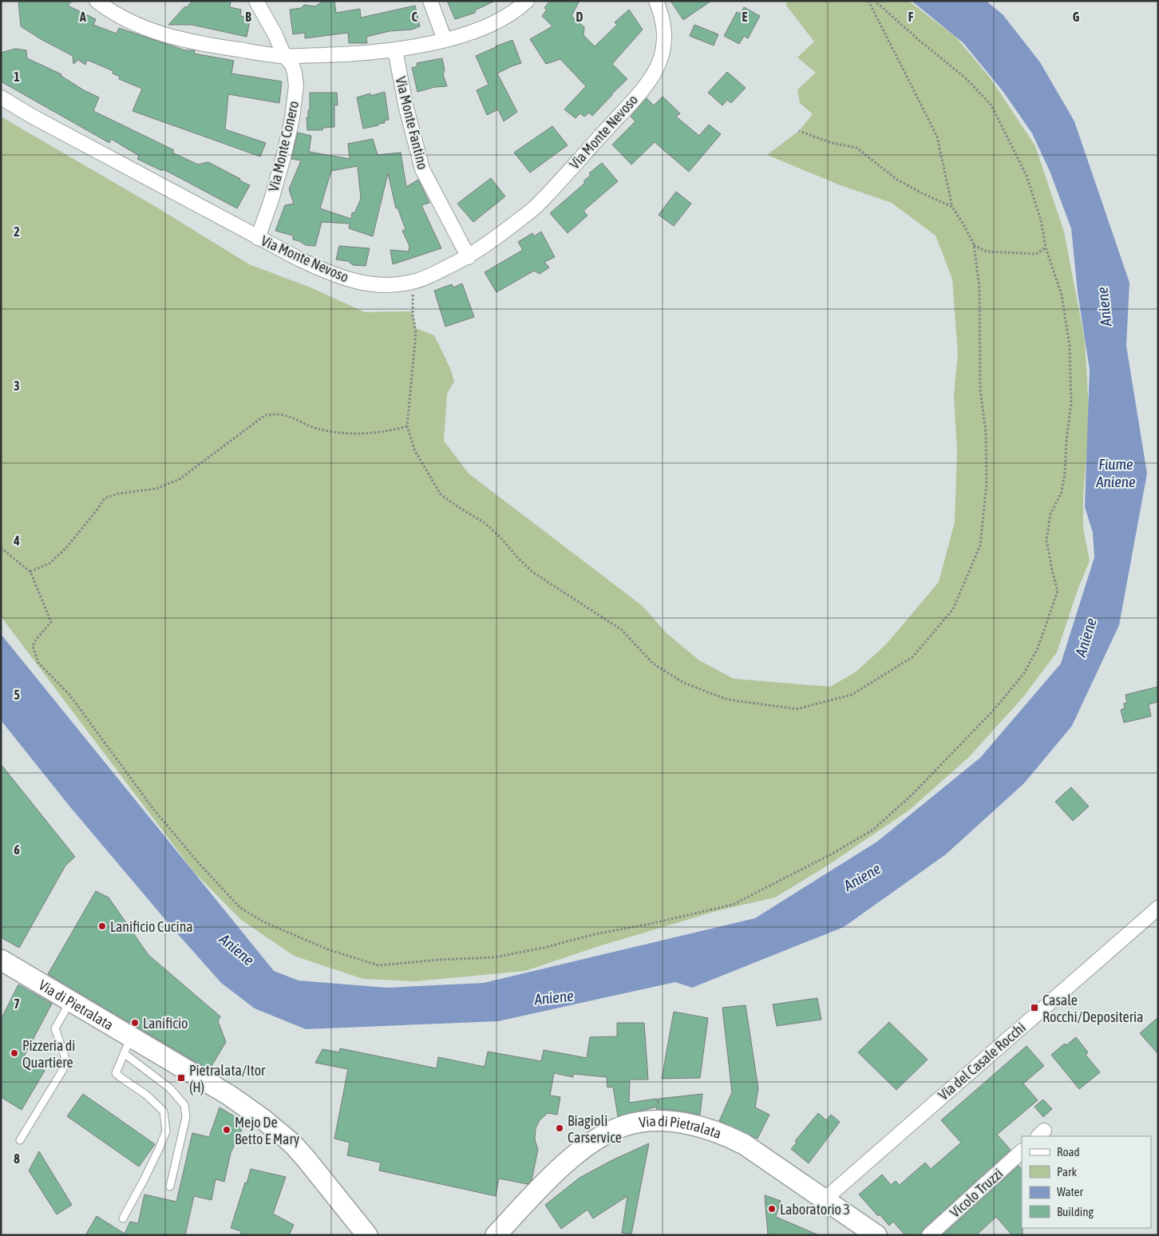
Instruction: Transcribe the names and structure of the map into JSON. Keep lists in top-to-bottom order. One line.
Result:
{"streets":{"street":["Via Monte Fantino","Via Monte Nevoso","Via Monte Conero","Via di Pietralata","Via del Casale Rocchi","Vicolo Truzzi"]},"crossings":[["Via Monte Fantino","Via Monte Nevoso"],["Via Monte Nevoso","Via Monte Conero"],["Via di Pietralata","Via del Casale Rocchi"]],"water":["Aniene","Fiume Aniene"],"places":{"other":["Lanificio Cucina","Lanificio","Pizzeria di Quartiere","Biagioli Carservice","Mejo De Betto E Mary","Laboratorio 3"],"transit":["Casale Rocchi/Depositeria","Pietralata/Itor (H)"]},"legend":["Road","Park","Water","Building"],"grid":{"columns":["A","B","C","D","E","F","G"],"rows":["1","2","3","4","5","6","7","8"]}}
